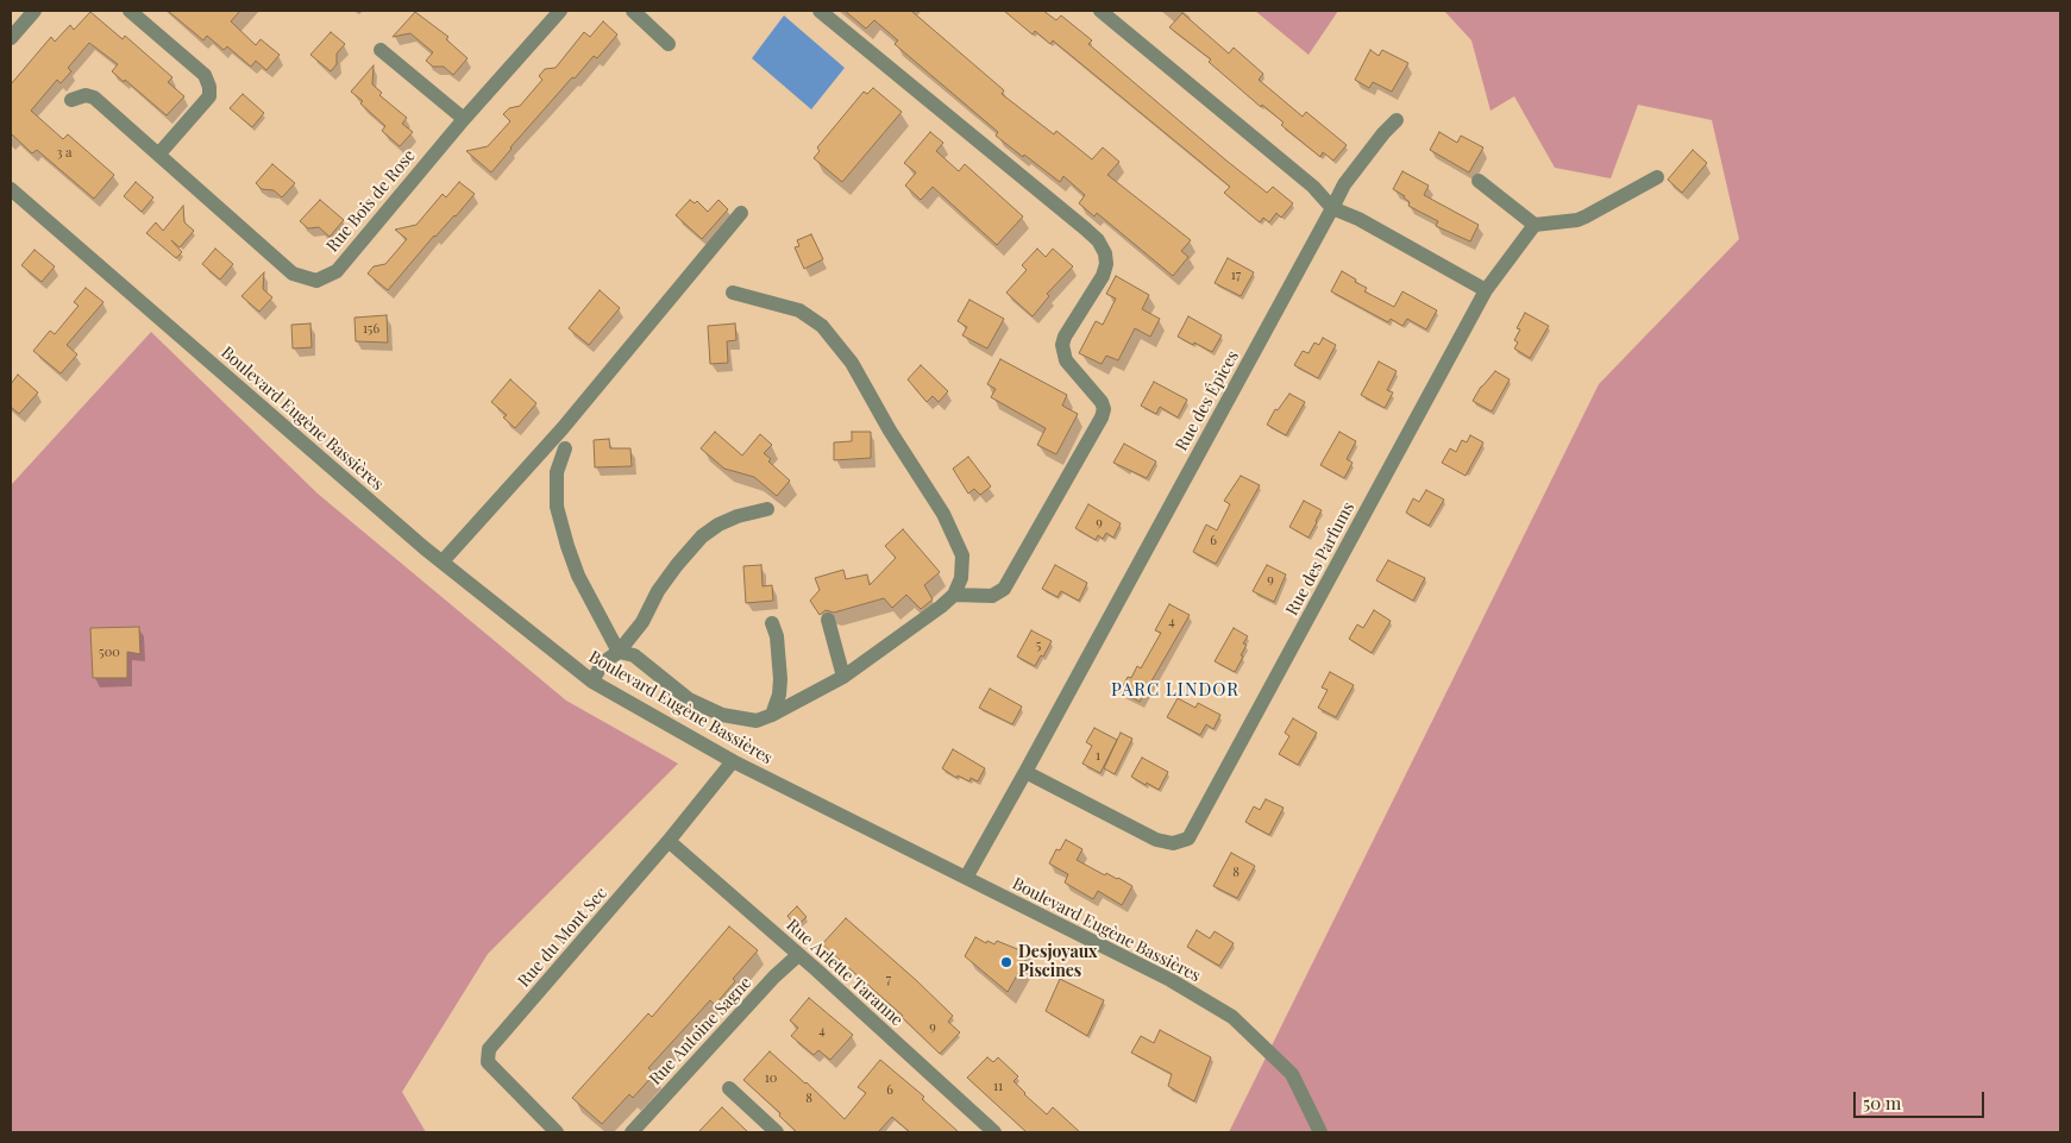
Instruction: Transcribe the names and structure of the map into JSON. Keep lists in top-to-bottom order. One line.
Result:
{"streets":{"street":["Rue Bois de Rose","Rue des Épices","Boulevard Eugène Bassières","Rue des Parfums","Rue du Mont Sec","Rue Arlette Taranne","Rue Antoine Sagne"]},"crossings":[["Rue des Épices","Boulevard Eugène Bassières"],["Rue des Épices","Rue des Parfums"],["Boulevard Eugène Bassières","Rue du Mont Sec"],["Rue du Mont Sec","Rue Arlette Taranne"],["Rue Arlette Taranne","Rue Antoine Sagne"]],"districts":["PARC LINDOR"],"places":["Desjoyaux Piscines"],"house_numbers":["3 a","17","156","9","6","9","4","5","500","1","8","7","9","4","10","11","6","8"],"scale_bar":"50 m"}
